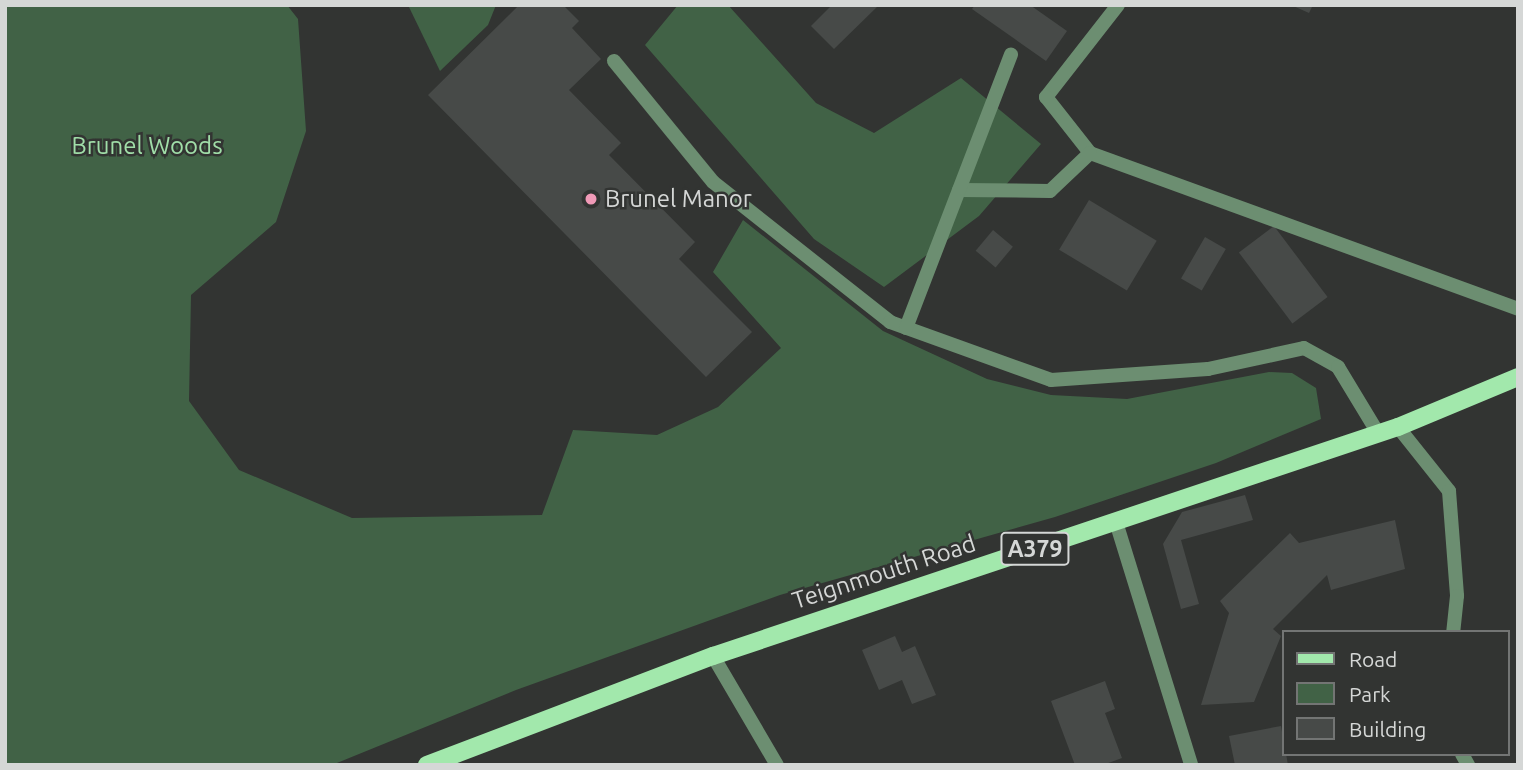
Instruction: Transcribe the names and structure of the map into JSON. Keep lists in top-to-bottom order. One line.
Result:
{"streets":{"main road":["A379","Teignmouth Road"]},"parks":["Brunel Woods"],"places":["Brunel Manor"],"legend":["Road","Park","Building"]}
